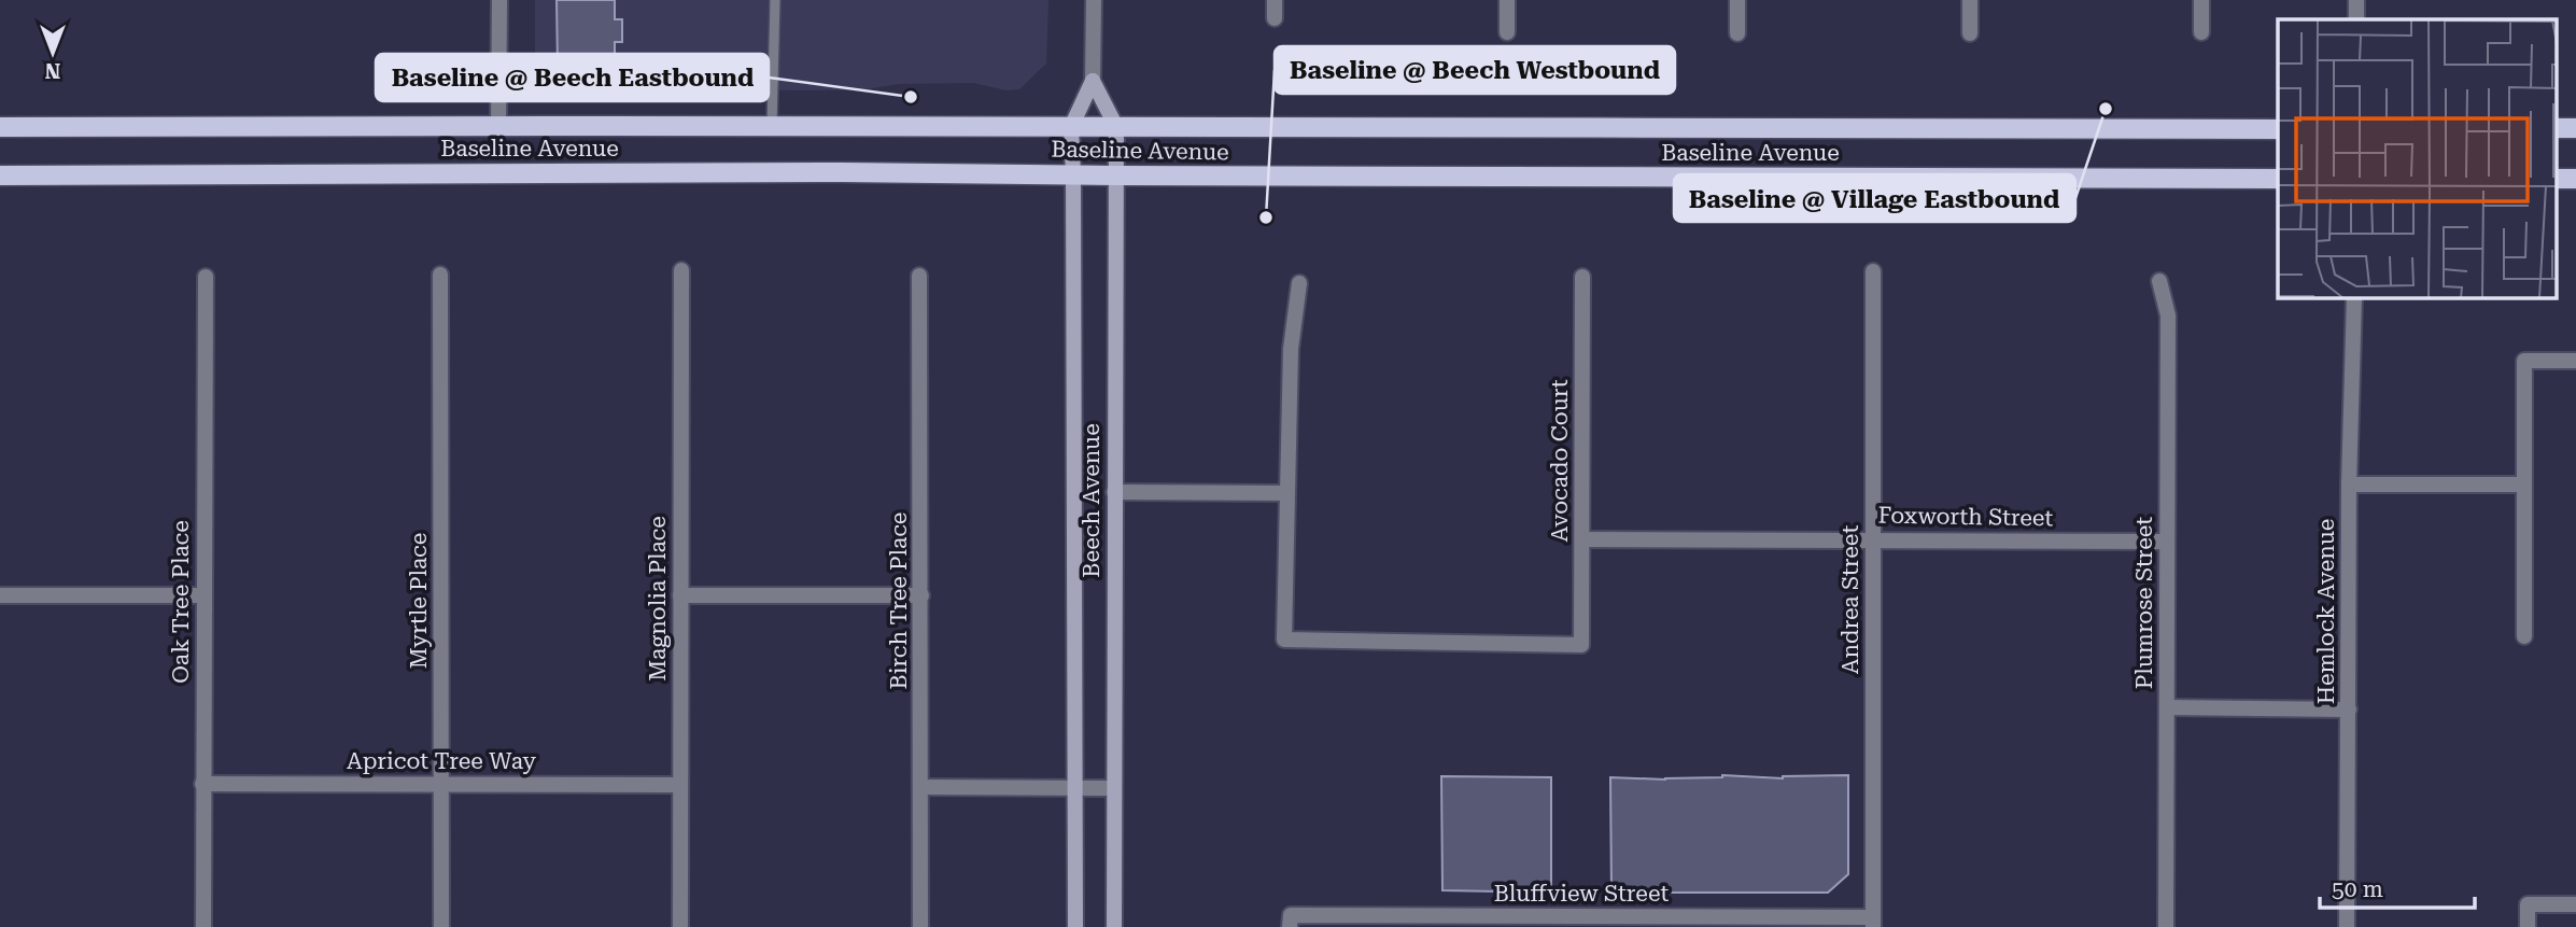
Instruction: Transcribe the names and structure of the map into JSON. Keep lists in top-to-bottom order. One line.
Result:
{"streets":{"main road":["Baseline Avenue","Beech Avenue"],"street":["Avocado Court","Foxworth Street","Magnolia Place","Andrea Street","Myrtle Place","Birch Tree Place","Oak Tree Place","Plumrose Street","Hemlock Avenue","Apricot Tree Way","Bluffview Street"]},"crossings":[["Baseline Avenue","Beech Avenue"],["Avocado Court","Foxworth Street"],["Foxworth Street","Andrea Street"],["Foxworth Street","Plumrose Street"],["Magnolia Place","Apricot Tree Way"],["Andrea Street","Bluffview Street"],["Myrtle Place","Apricot Tree Way"],["Oak Tree Place","Apricot Tree Way"]],"places":["Baseline @ Beech Eastbound","Baseline @ Village Eastbound","Baseline @ Beech Westbound"],"scale_bar":"50 m","north":"bottom"}
